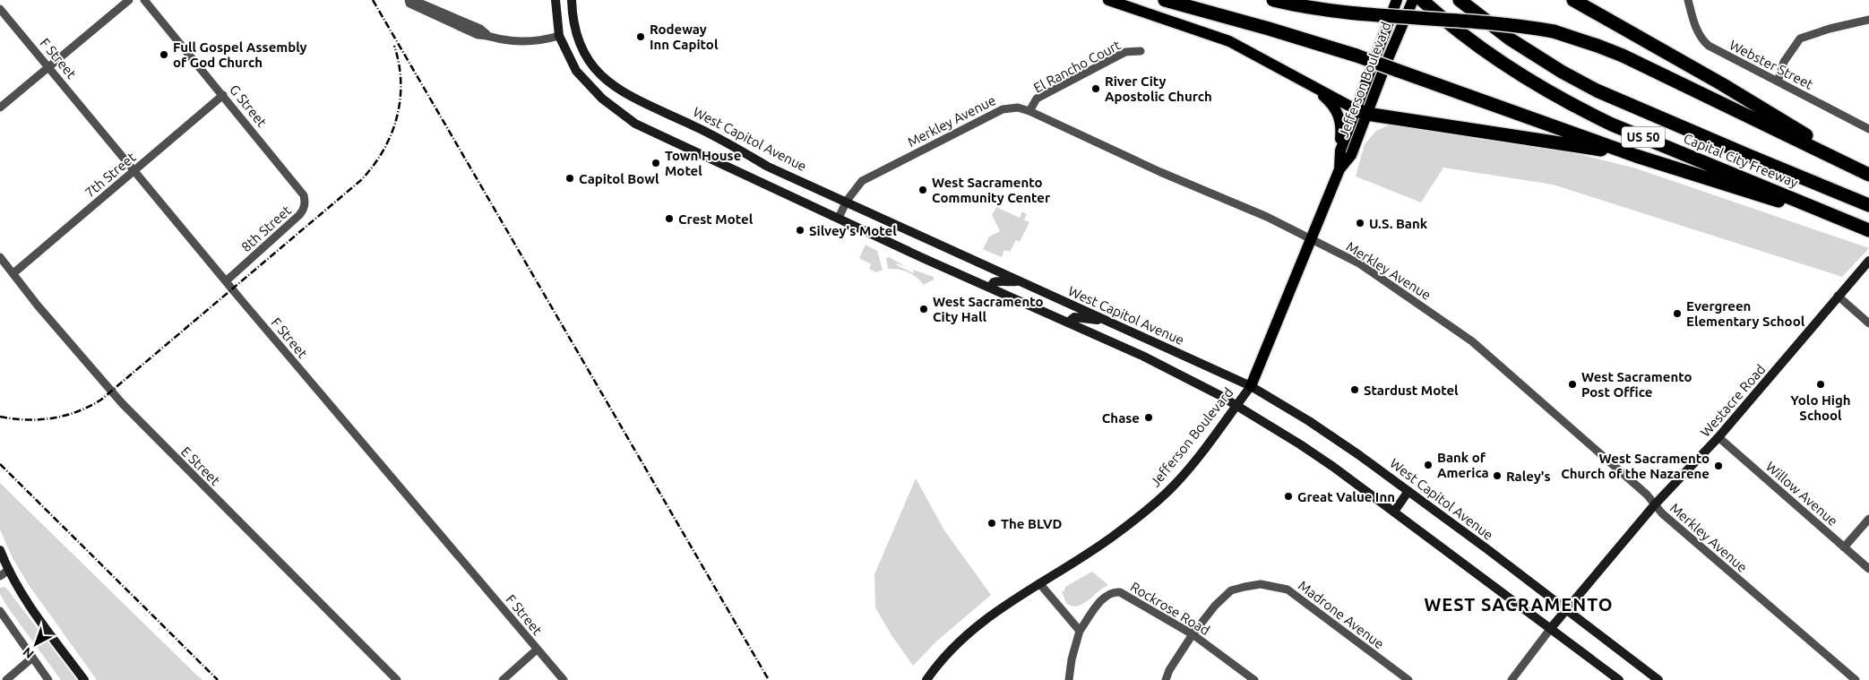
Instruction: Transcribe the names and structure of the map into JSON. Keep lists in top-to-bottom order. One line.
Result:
{"streets":{"highway":["US 50","Capital City Freeway"],"main road":["Jefferson Boulevard","West Capitol Avenue","Westacre Road"],"street":["F Street","Webster Street","El Rancho Court","G Street","Merkley Avenue","7th Street","8th Street","E Street","Willow Avenue","Rockrose Road","Madrone Avenue"]},"crossings":[["F Street","7th Street"],["F Street","8th Street"],["El Rancho Court","Merkley Avenue"],["Jefferson Boulevard","Merkley Avenue"],["Jefferson Boulevard","West Capitol Avenue"],["G Street","7th Street"],["G Street","8th Street"],["Merkley Avenue","West Capitol Avenue"],["Merkley Avenue","Westacre Road"],["West Capitol Avenue","Westacre Road"],["7th Street","E Street"],["Westacre Road","Willow Avenue"],["Rockrose Road","Madrone Avenue"]],"districts":["WEST SACRAMENTO"],"places":["Rodeway Inn Capitol","Full Gospel Assembly of God Church","River City Apostolic Church","Town House Motel","Capitol Bowl","West Sacramento Community Center","Crest Motel","U.S. Bank","Silvey's Motel","West Sacramento City Hall","Evergreen Elementary School","West Sacramento Post Office","Yolo High School","Stardust Motel","Chase","Bank of America","West Sacramento Church of the Nazarene","Raley's","Great Value Inn","The BLVD"],"north":"bottom left"}
